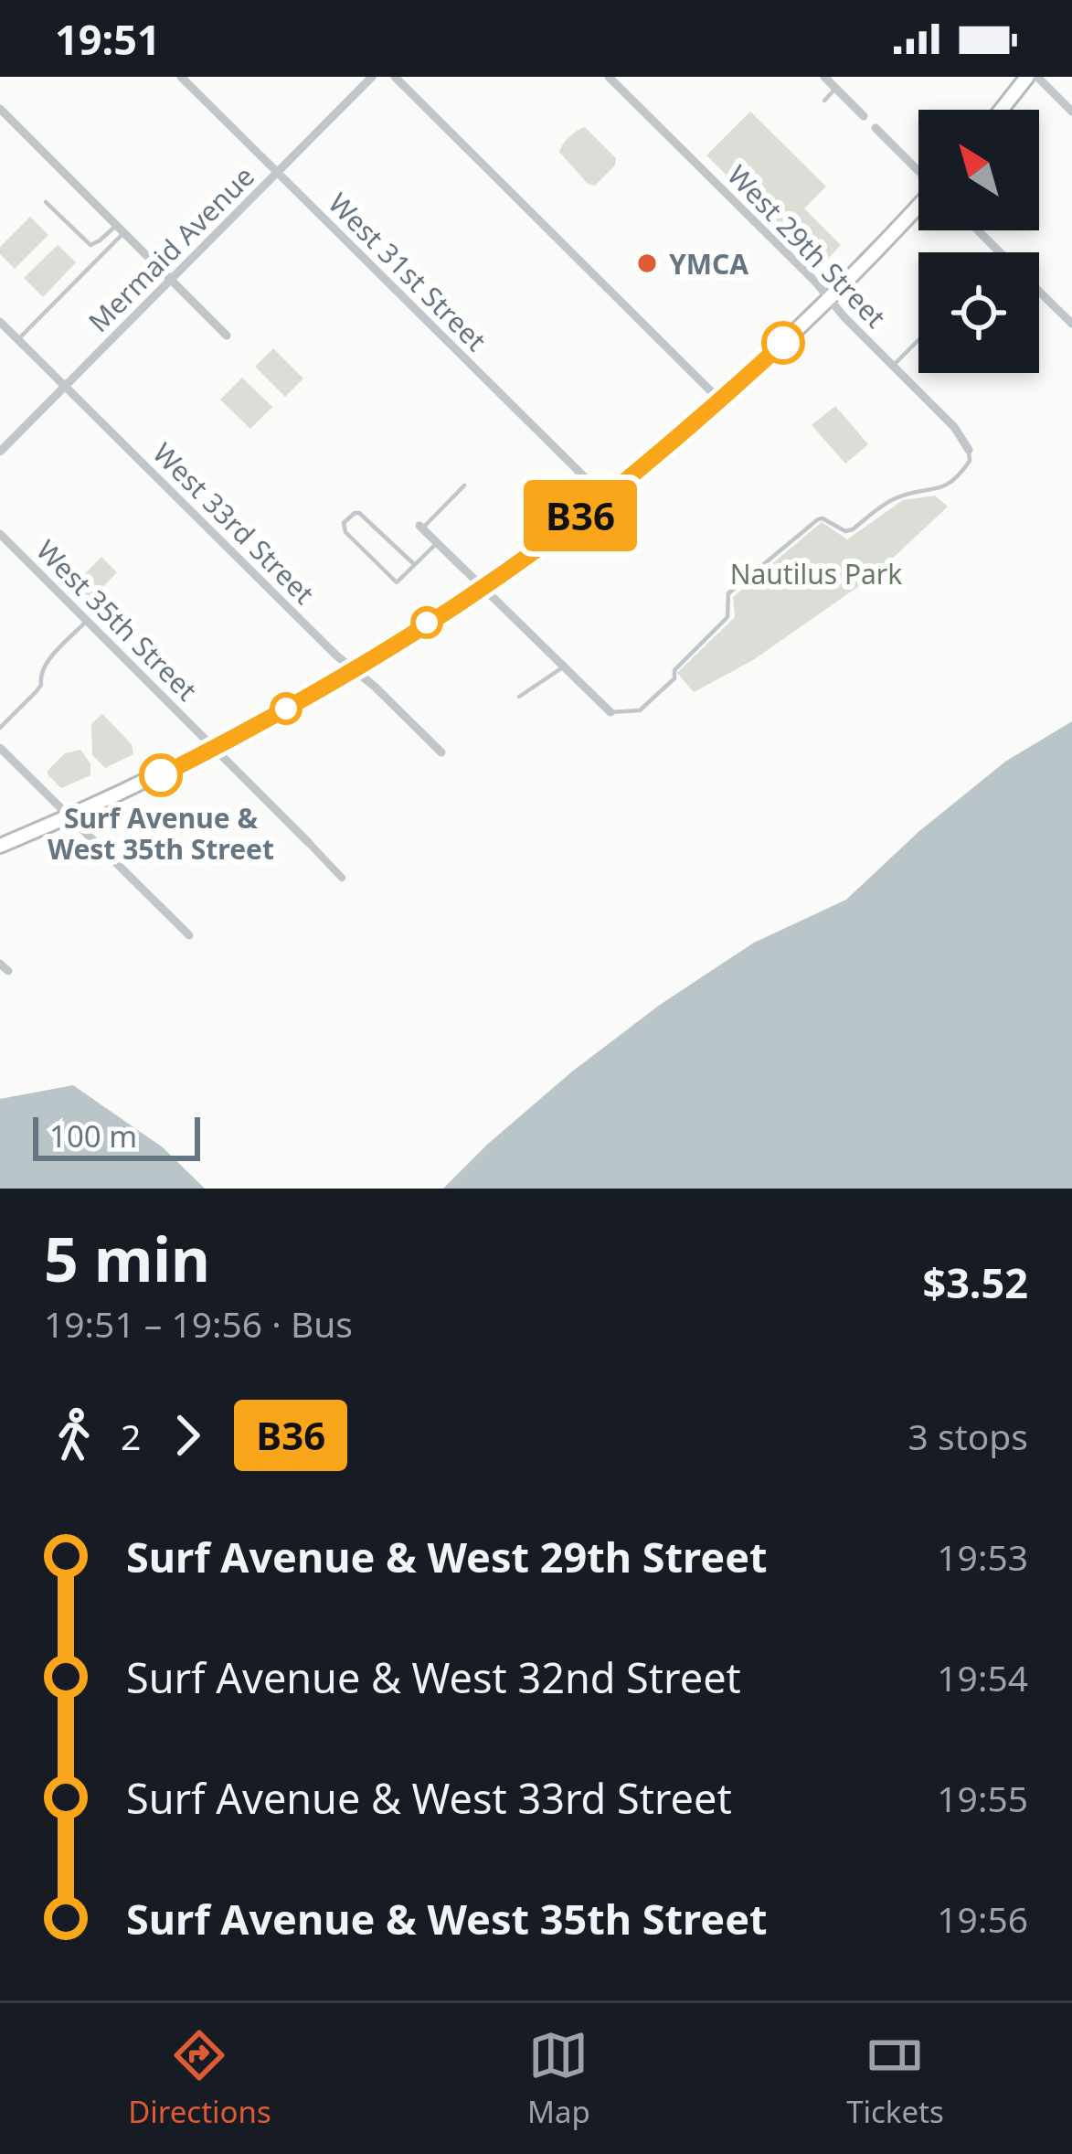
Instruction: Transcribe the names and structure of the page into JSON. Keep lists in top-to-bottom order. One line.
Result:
{"streets":{"street":["West 29th Street","Mermaid Avenue","West 31st Street","West 33rd Street","West 35th Street"]},"crossings":[["Mermaid Avenue","West 31st Street"],["Mermaid Avenue","West 33rd Street"]],"parks":["Nautilus Park"],"places":["YMCA","Surf Avenue & West 35th Street"],"lines":["bus line B36"],"scale_bar":"100 m","north":"top left","page":{"status":"19:51","on_map":"B36","scale":"100 m","heading":["5 min","19:51 – 19:56 · Bus","$3.52"],"legs":["2","B36","3 stops"],"list":[{"name":"Surf Avenue & West 29th Street","value":"19:53"},{"name":"Surf Avenue & West 32nd Street","value":"19:54"},{"name":"Surf Avenue & West 33rd Street","value":"19:55"},{"name":"Surf Avenue & West 35th Street","value":"19:56"}],"tabs":["Directions","Map","Tickets"]}}
